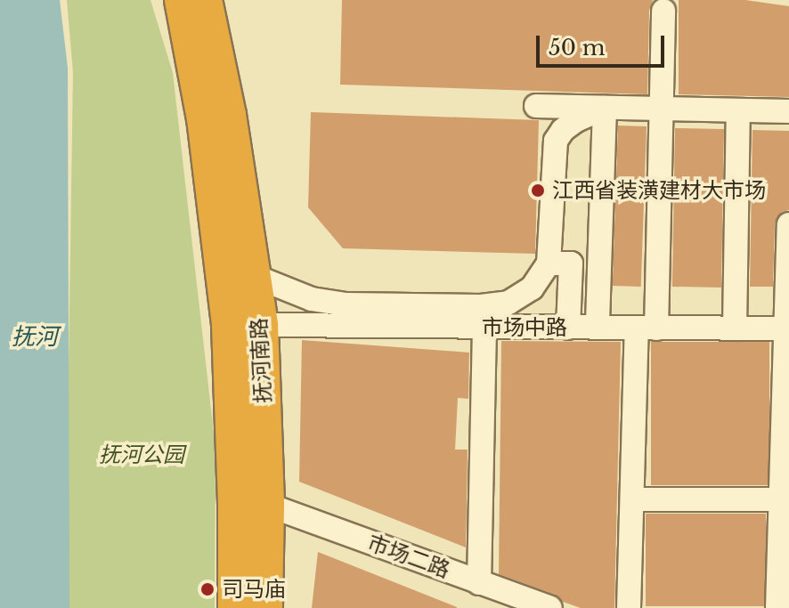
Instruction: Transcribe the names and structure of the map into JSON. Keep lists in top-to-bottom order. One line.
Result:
{"streets":{"highway":["抚河南路"],"street":["市场中路","市场二路"]},"crossings":[["市场中路","抚河南路"],["抚河南路","市场二路"]],"water":["抚河"],"parks":["抚河公园"],"places":["江西省装潢建材大市场","司马庙"],"scale_bar":"50 m"}
